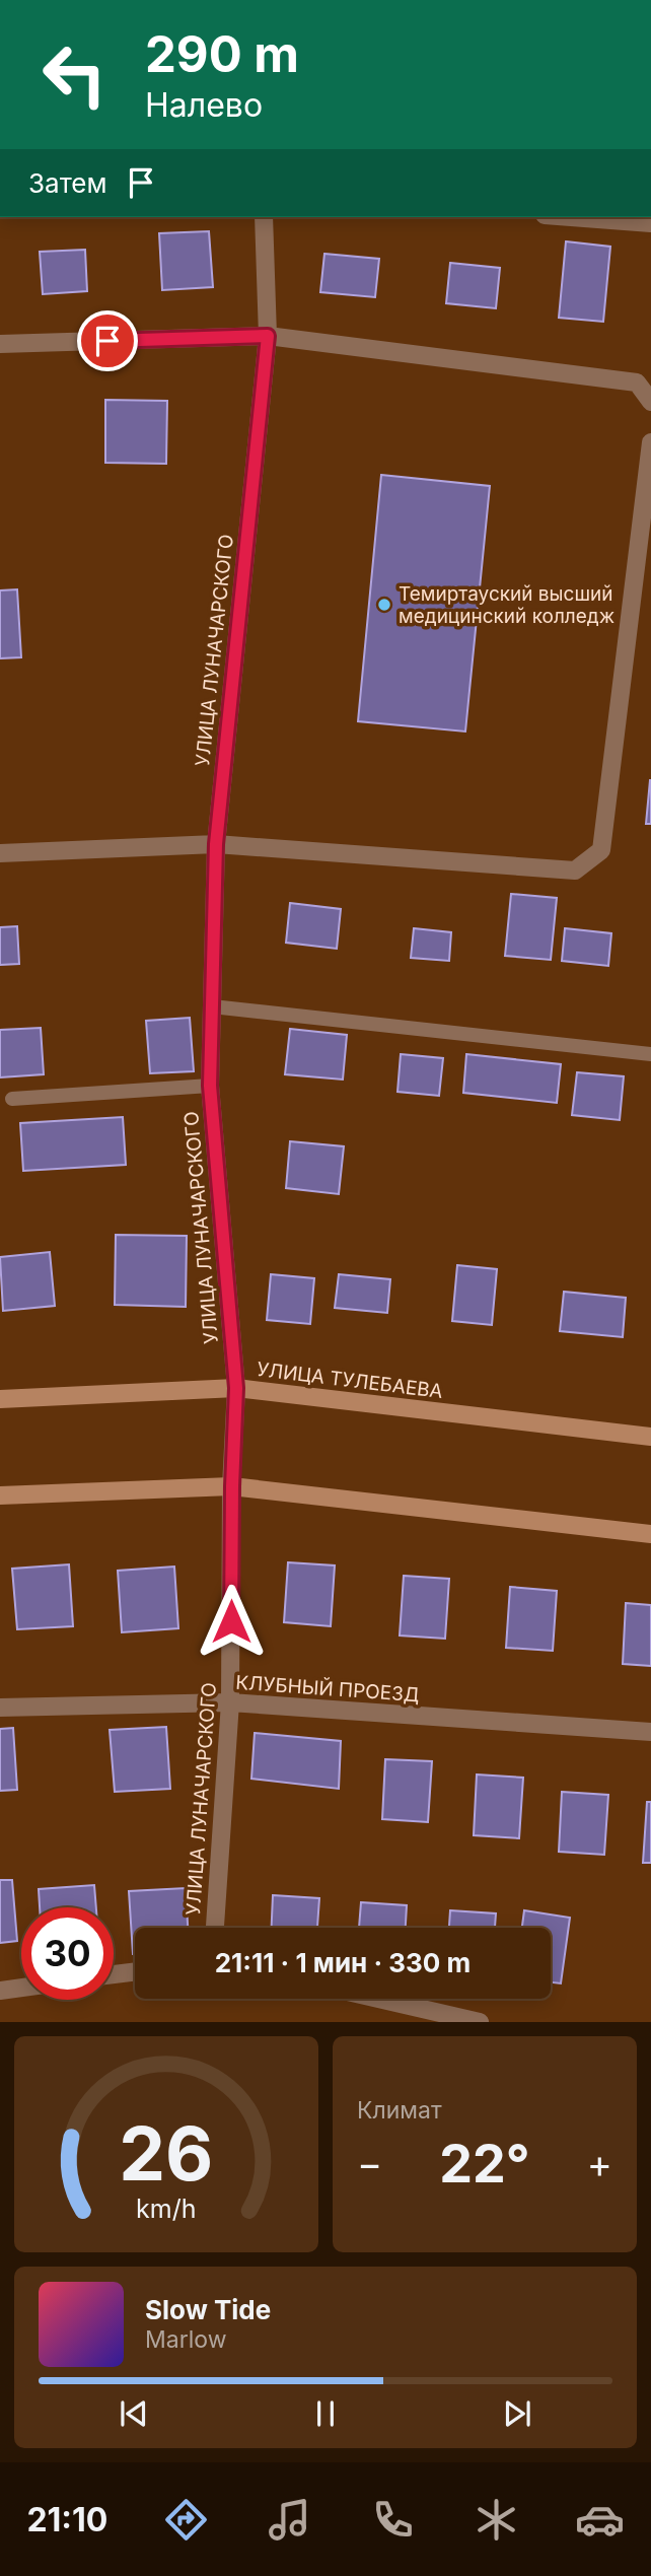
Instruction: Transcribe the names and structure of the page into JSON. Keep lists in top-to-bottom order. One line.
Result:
{"streets":{"street":["УЛИЦА ЛУНАЧАРСКОГО","УЛИЦА ТУЛЕБАЕВА","КЛУБНЫЙ ПРОЕЗД"]},"crossings":[["УЛИЦА ЛУНАЧАРСКОГО","УЛИЦА ТУЛЕБАЕВА"],["УЛИЦА ЛУНАЧАРСКОГО","КЛУБНЫЙ ПРОЕЗД"]],"places":["Темиртауский высший медицинский колледж"],"page":{"turn":["290 m","Налево"],"then":"Затем","limit":"30","trip":"21:11 · 1 мин · 330 m","tile":"Климат","heat":["−","22°","+"],"song":["Slow Tide","Marlow"],"tabs":"21:10","gauge":["26","km/h"]}}
